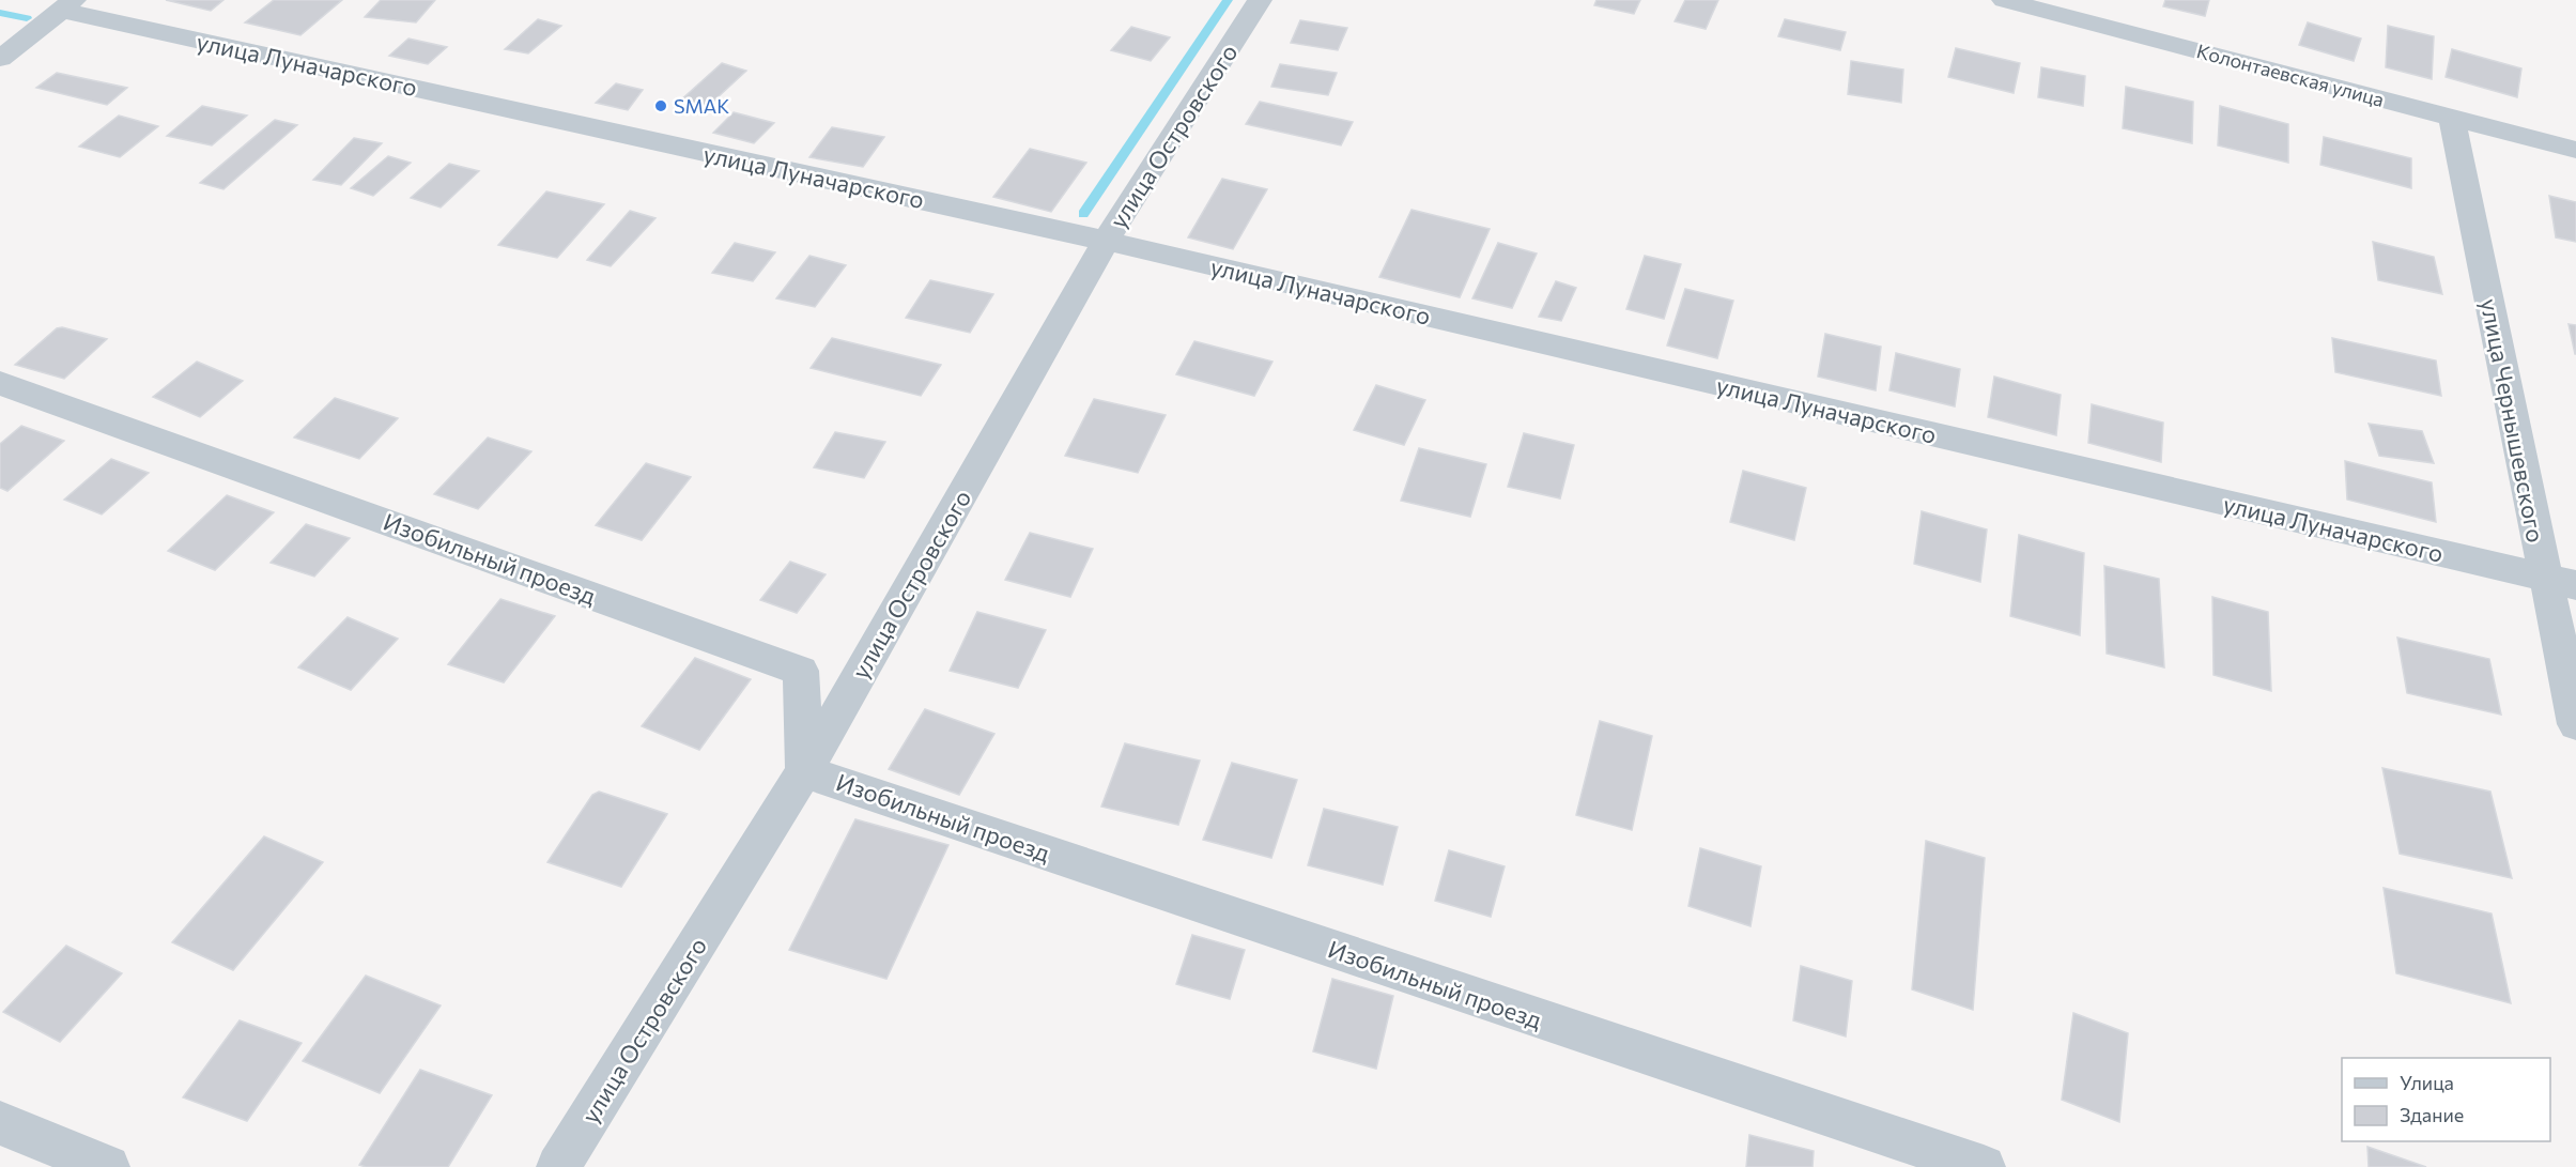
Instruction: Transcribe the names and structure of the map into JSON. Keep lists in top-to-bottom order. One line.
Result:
{"streets":{"street":["улица Луначарского","Колонтаевская улица","улица Островского","улица Чернышевского","Изобильный проезд"]},"crossings":[["улица Луначарского","улица Островского"],["улица Луначарского","улица Чернышевского"],["Колонтаевская улица","улица Чернышевского"],["улица Островского","Изобильный проезд"]],"places":["SMAK"],"legend":["Улица","Здание"]}
